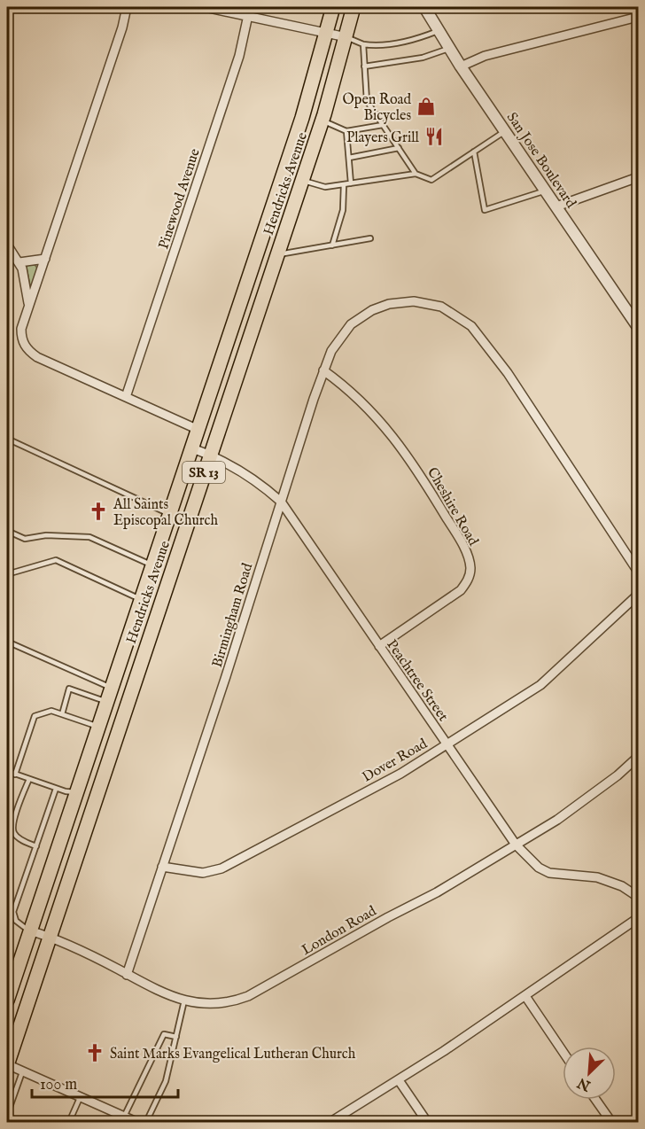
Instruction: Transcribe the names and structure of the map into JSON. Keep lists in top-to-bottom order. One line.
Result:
{"streets":{"main road":["Hendricks Avenue","SR 13"],"street":["San Jose Boulevard","Pinewood Avenue","Cheshire Road","Birmingham Road","Peachtree Street","Dover Road","London Road"]},"crossings":[["Hendricks Avenue","Peachtree Street"],["Hendricks Avenue","London Road"],["Cheshire Road","Birmingham Road"],["Cheshire Road","Peachtree Street"],["Birmingham Road","Peachtree Street"],["Birmingham Road","Dover Road"],["Birmingham Road","London Road"],["Peachtree Street","Dover Road"],["Peachtree Street","London Road"]],"places":{"shop":["Open Road Bicycles"],"restaurant":["Players Grill"],"church":["All Saints Episcopal Church","Saint Marks Evangelical Lutheran Church"]},"scale_bar":"100 m","north":"bottom left"}
